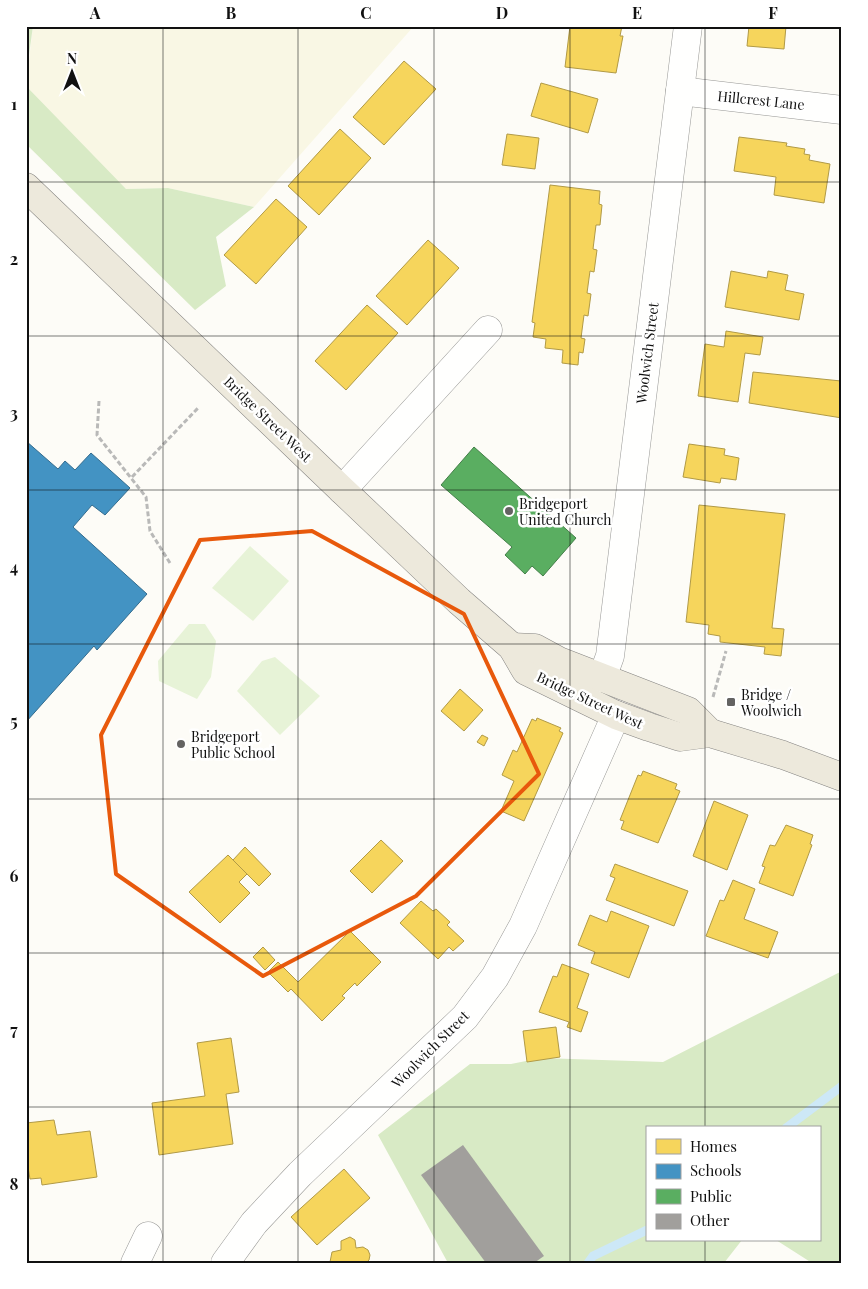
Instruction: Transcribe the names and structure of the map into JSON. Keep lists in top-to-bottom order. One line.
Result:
{"streets":{"main road":["Bridge Street West"],"street":["Hillcrest Lane","Woolwich Street"]},"crossings":[["Hillcrest Lane","Woolwich Street"],["Woolwich Street","Bridge Street West"]],"places":{"other":["Bridgeport United Church","Bridgeport Public School"],"transit":["Bridge / Woolwich"]},"legend":["Homes","Schools","Public","Other"],"north":"top","grid":{"columns":["A","B","C","D","E","F"],"rows":["1","2","3","4","5","6","7","8"]}}
